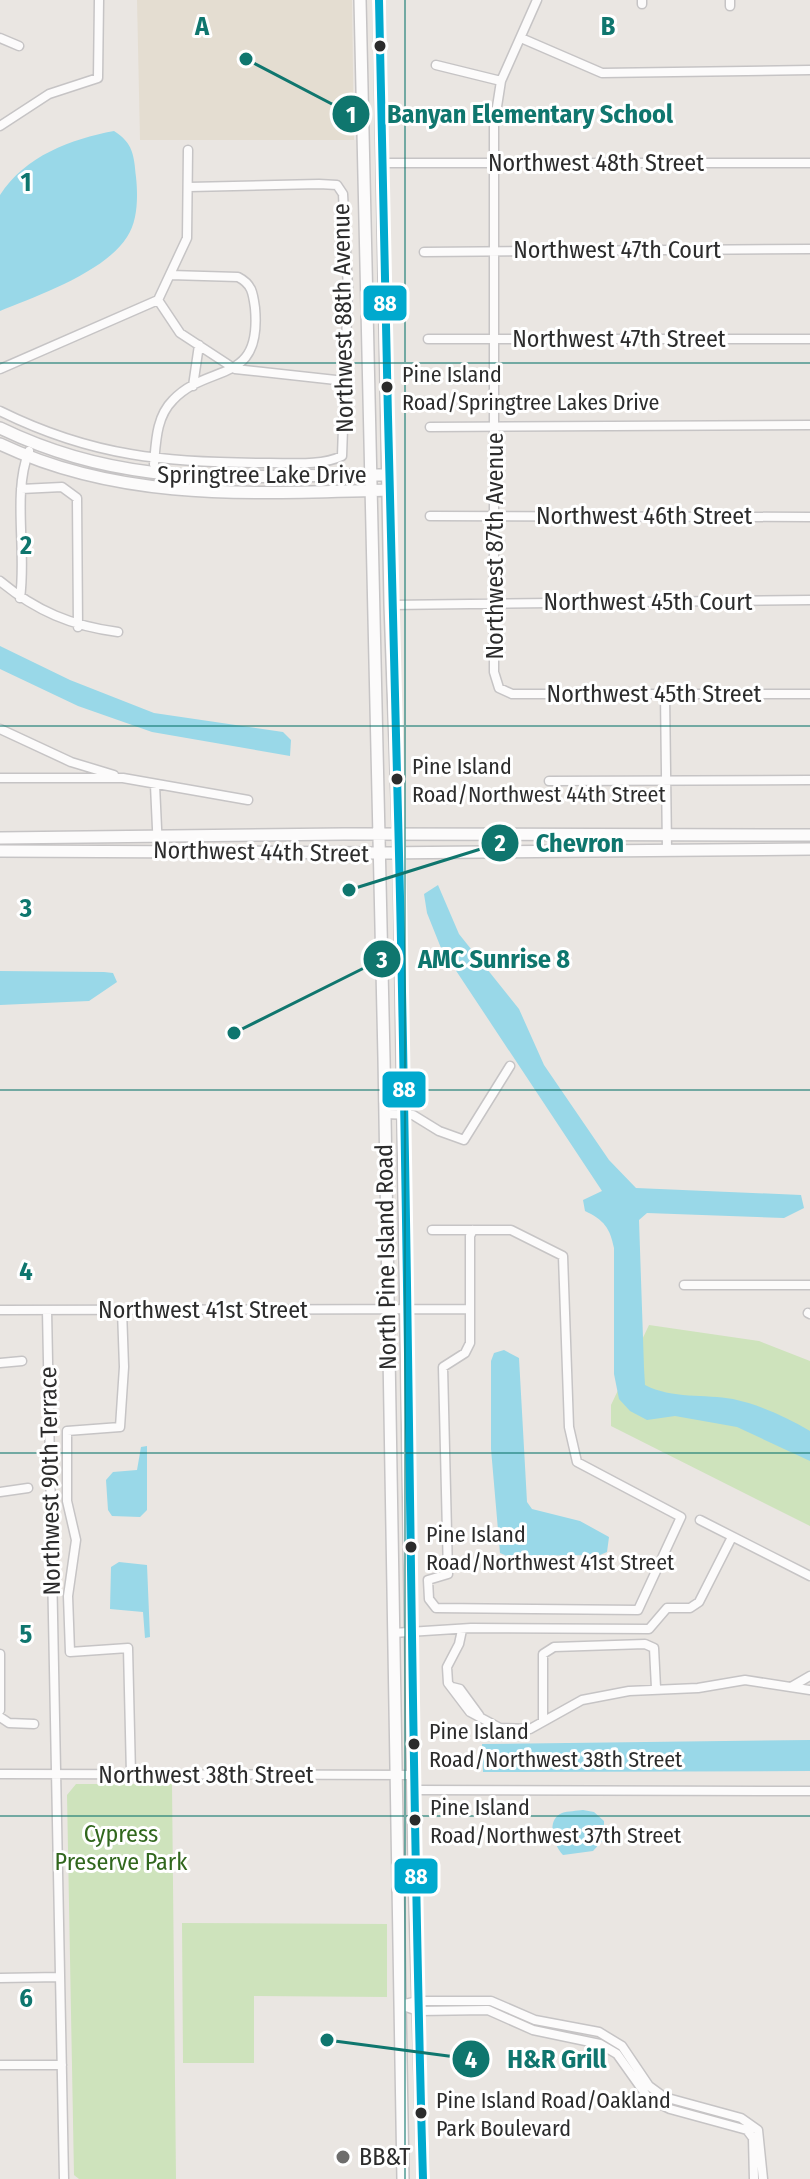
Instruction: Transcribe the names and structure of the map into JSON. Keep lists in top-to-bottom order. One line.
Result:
{"streets":{"main road":["Springtree Lake Drive","Northwest 44th Street","North Pine Island Road"],"street":["Northwest 48th Street","Northwest 47th Court","Northwest 88th Avenue","Northwest 47th Street","Northwest 46th Street","Northwest 87th Avenue","Northwest 45th Court","Northwest 45th Street","Northwest 41st Street","Northwest 90th Terrace","Northwest 38th Street"]},"crossings":[["Northwest 48th Street","Northwest 87th Avenue"],["Northwest 48th Street","North Pine Island Road"],["Northwest 47th Court","Northwest 87th Avenue"],["Northwest 47th Street","Northwest 87th Avenue"],["Springtree Lake Drive","North Pine Island Road"],["Northwest 46th Street","Northwest 87th Avenue"],["Northwest 87th Avenue","Northwest 45th Court"],["Northwest 87th Avenue","Northwest 45th Street"],["Northwest 45th Court","North Pine Island Road"],["Northwest 44th Street","North Pine Island Road"],["North Pine Island Road","Northwest 41st Street"],["North Pine Island Road","Northwest 38th Street"],["Northwest 41st Street","Northwest 90th Terrace"],["Northwest 90th Terrace","Northwest 38th Street"]],"parks":["Cypress Preserve Park"],"places":["Banyan Elementary School","Pine Island Road/Springtree Lakes Drive","Pine Island Road/Northwest 44th Street","Chevron","AMC Sunrise 8","Pine Island Road/Northwest 41st Street","Pine Island Road/Northwest 38th Street","Pine Island Road/Northwest 37th Street","H&R Grill","Pine Island Road/Oakland Park Boulevard","BB&T"],"lines":["transit line 88"],"grid":{"columns":["A","B"],"rows":["1","2","3","4","5","6"]}}
